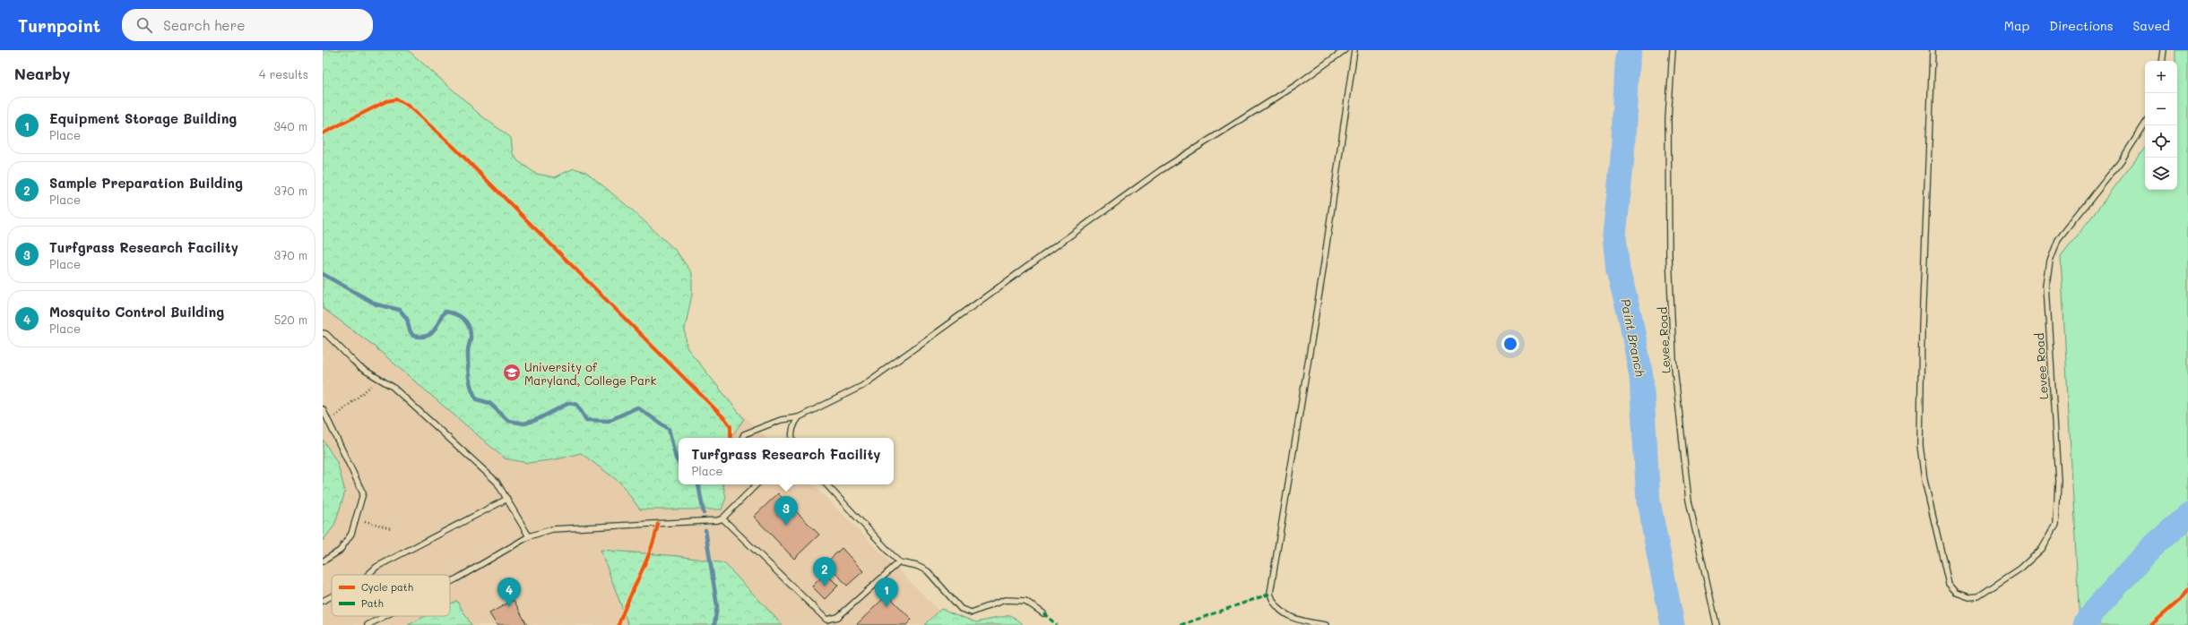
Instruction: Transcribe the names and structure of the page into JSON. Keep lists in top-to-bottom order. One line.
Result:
{"streets":{"lane":["Levee Road"]},"water":["Paint Branch"],"places":{"school or university":["University of Maryland, College Park"]},"legend":["Cycle path","Path"],"page":{"header":"Turnpoint","search":"Search here","nav":["Map","Directions","Saved"],"heading":["Nearby","4 results"],"map_buttons":["+","−"],"list":[{"mark":"1","name":"Equipment Storage Building","note":"Place","value":"340 m"},{"mark":"2","name":"Sample Preparation Building","note":"Place","value":"370 m"},{"mark":"3","name":"Turfgrass Research Facility","note":"Place","value":"370 m"},{"mark":"4","name":"Mosquito Control Building","note":"Place","value":"520 m"}],"popup":["Turfgrass Research Facility","Place"],"pins":["3","2","1","4"]}}
